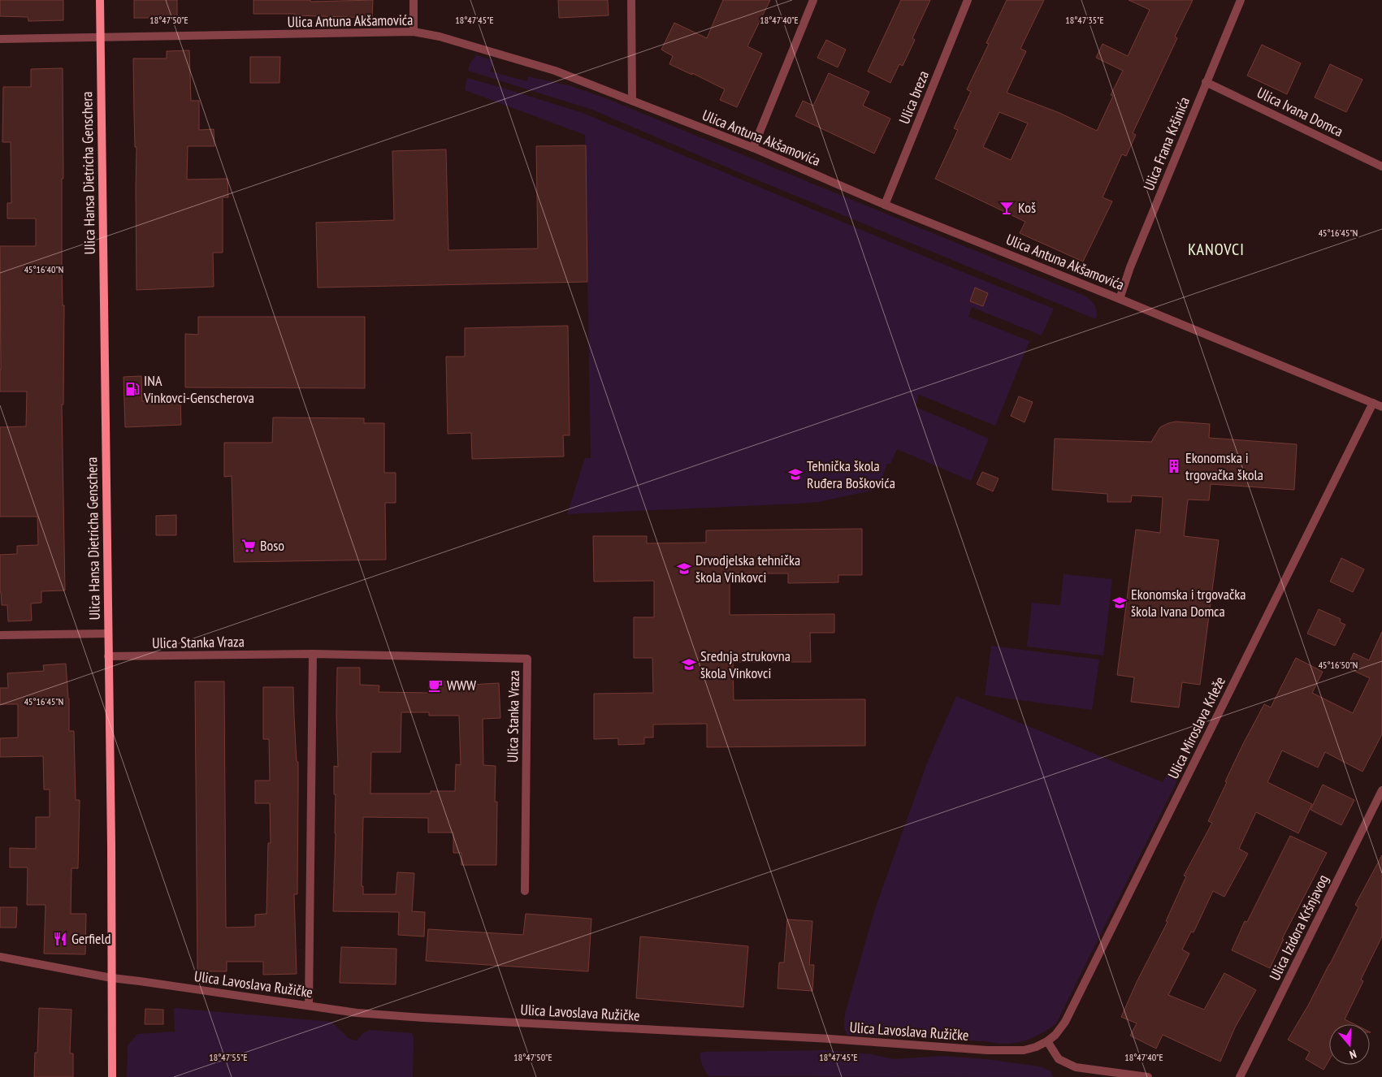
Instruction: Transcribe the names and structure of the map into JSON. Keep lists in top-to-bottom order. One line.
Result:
{"streets":{"main road":["Ulica Hansa Dietricha Genschera"],"street":["Ulica Antuna Akšamovića","Ulica breza","Ulica Ivana Domca","Ulica Frana Kršinića","Ulica Stanka Vraza","Ulica Miroslava Krleže","Ulica Izidora Kršnjavog","Ulica Lavoslava Ružičke"]},"crossings":[["Ulica Antuna Akšamovića","Ulica breza"],["Ulica Antuna Akšamovića","Ulica Frana Kršinića"],["Ulica Antuna Akšamovića","Ulica Hansa Dietricha Genschera"],["Ulica Antuna Akšamovića","Ulica Miroslava Krleže"],["Ulica Ivana Domca","Ulica Frana Kršinića"],["Ulica Hansa Dietricha Genschera","Ulica Stanka Vraza"],["Ulica Hansa Dietricha Genschera","Ulica Lavoslava Ružičke"],["Ulica Miroslava Krleže","Ulica Lavoslava Ružičke"]],"districts":["KANOVCI"],"places":{"bar":["Koš"],"fuel station":["INA Vinkovci-Genscherova"],"building":["Ekonomska i trgovačka škola"],"school or university":["Tehnička škola Ruđera Boškovića","Drvodjelska tehnička škola Vinkovci","Ekonomska i trgovačka škola Ivana Domca","Srednja strukovna škola Vinkovci"],"supermarket":["Boso"],"cafe":["WWW"],"restaurant":["Gerfield"]},"north":"bottom","coordinates":["18°47'50\"E","18°47'45\"E","18°47'40\"E","18°47'35\"E","45°16'45\"N","45°16'40\"N","45°16'50\"N","18°47'55\"E"]}
